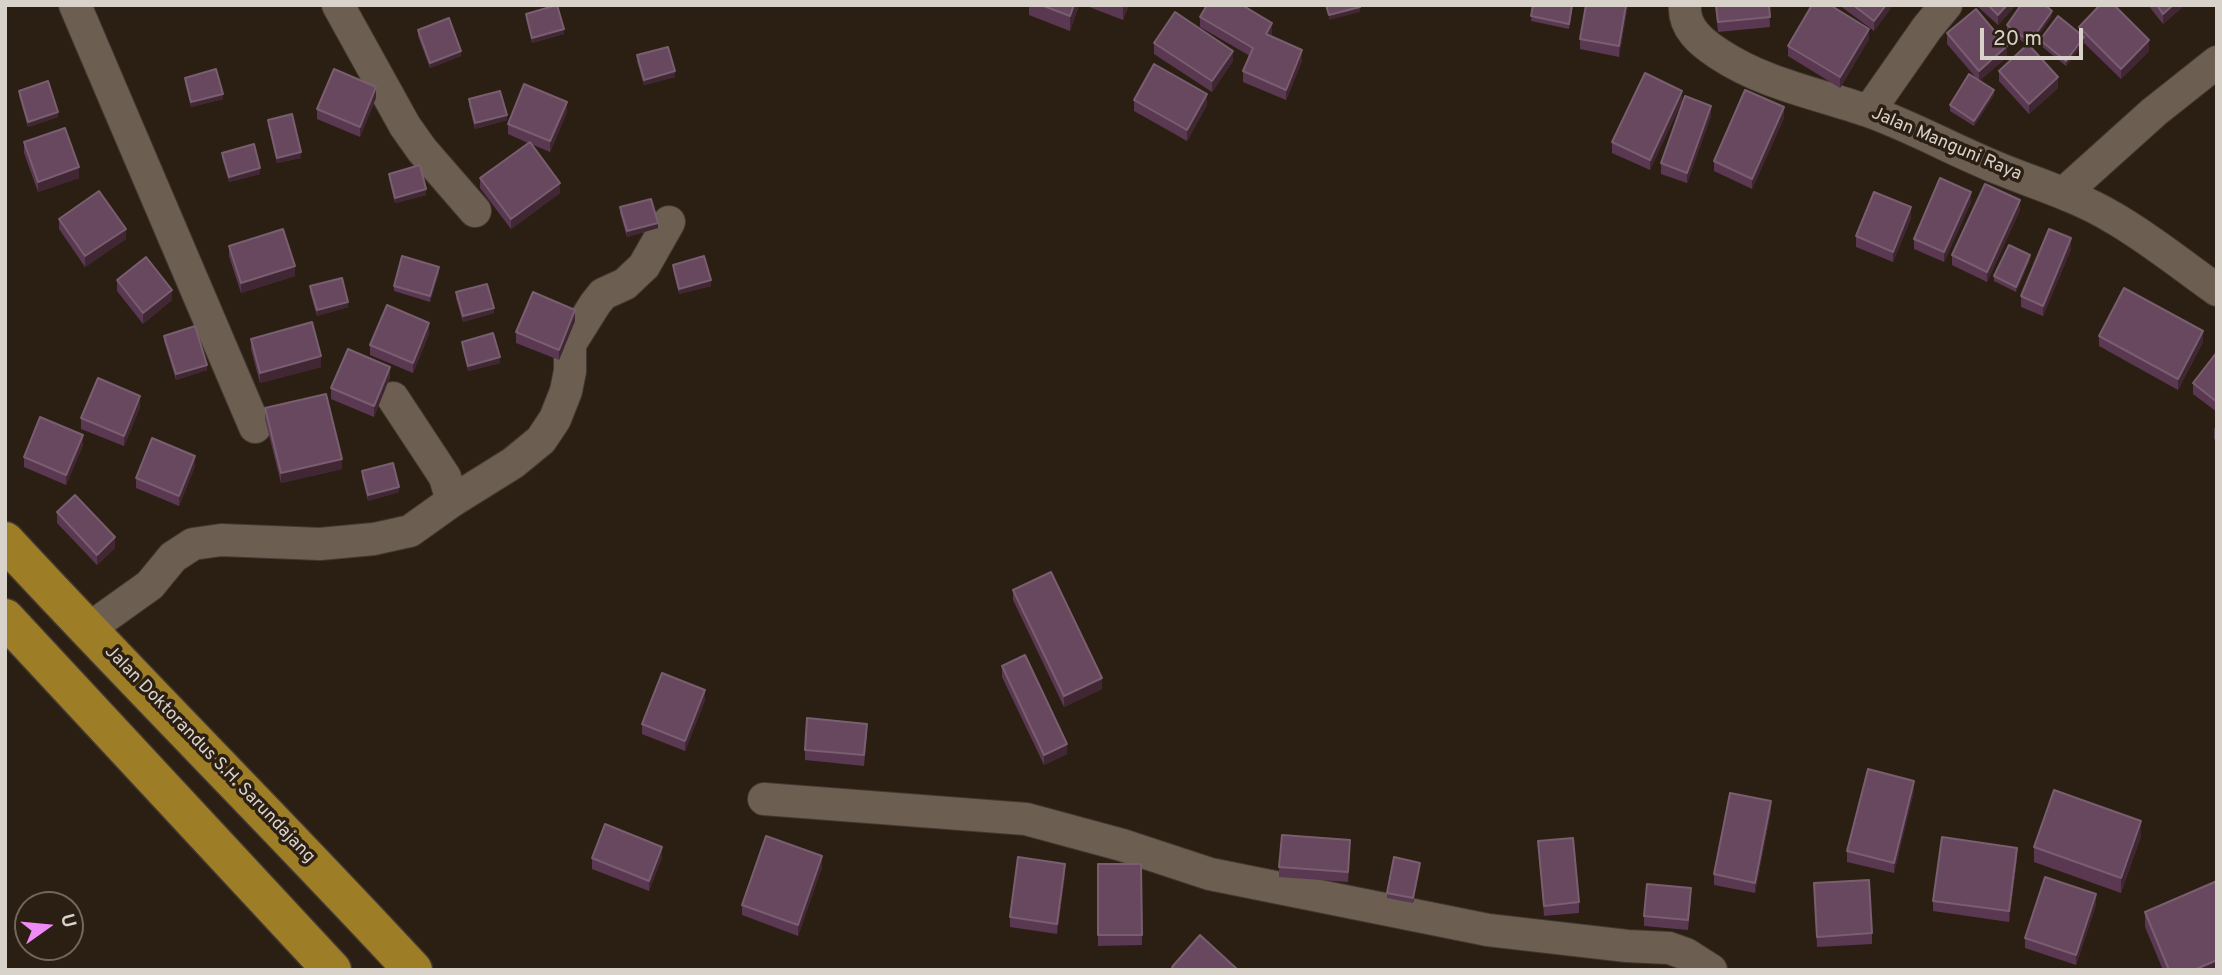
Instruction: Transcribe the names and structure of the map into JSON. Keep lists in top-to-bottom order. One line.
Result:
{"streets":{"highway":["Jalan Doktorandus S.H. Sarundajang"],"street":["Jalan Manguni Raya"]},"scale_bar":"20 m","north":"right"}
